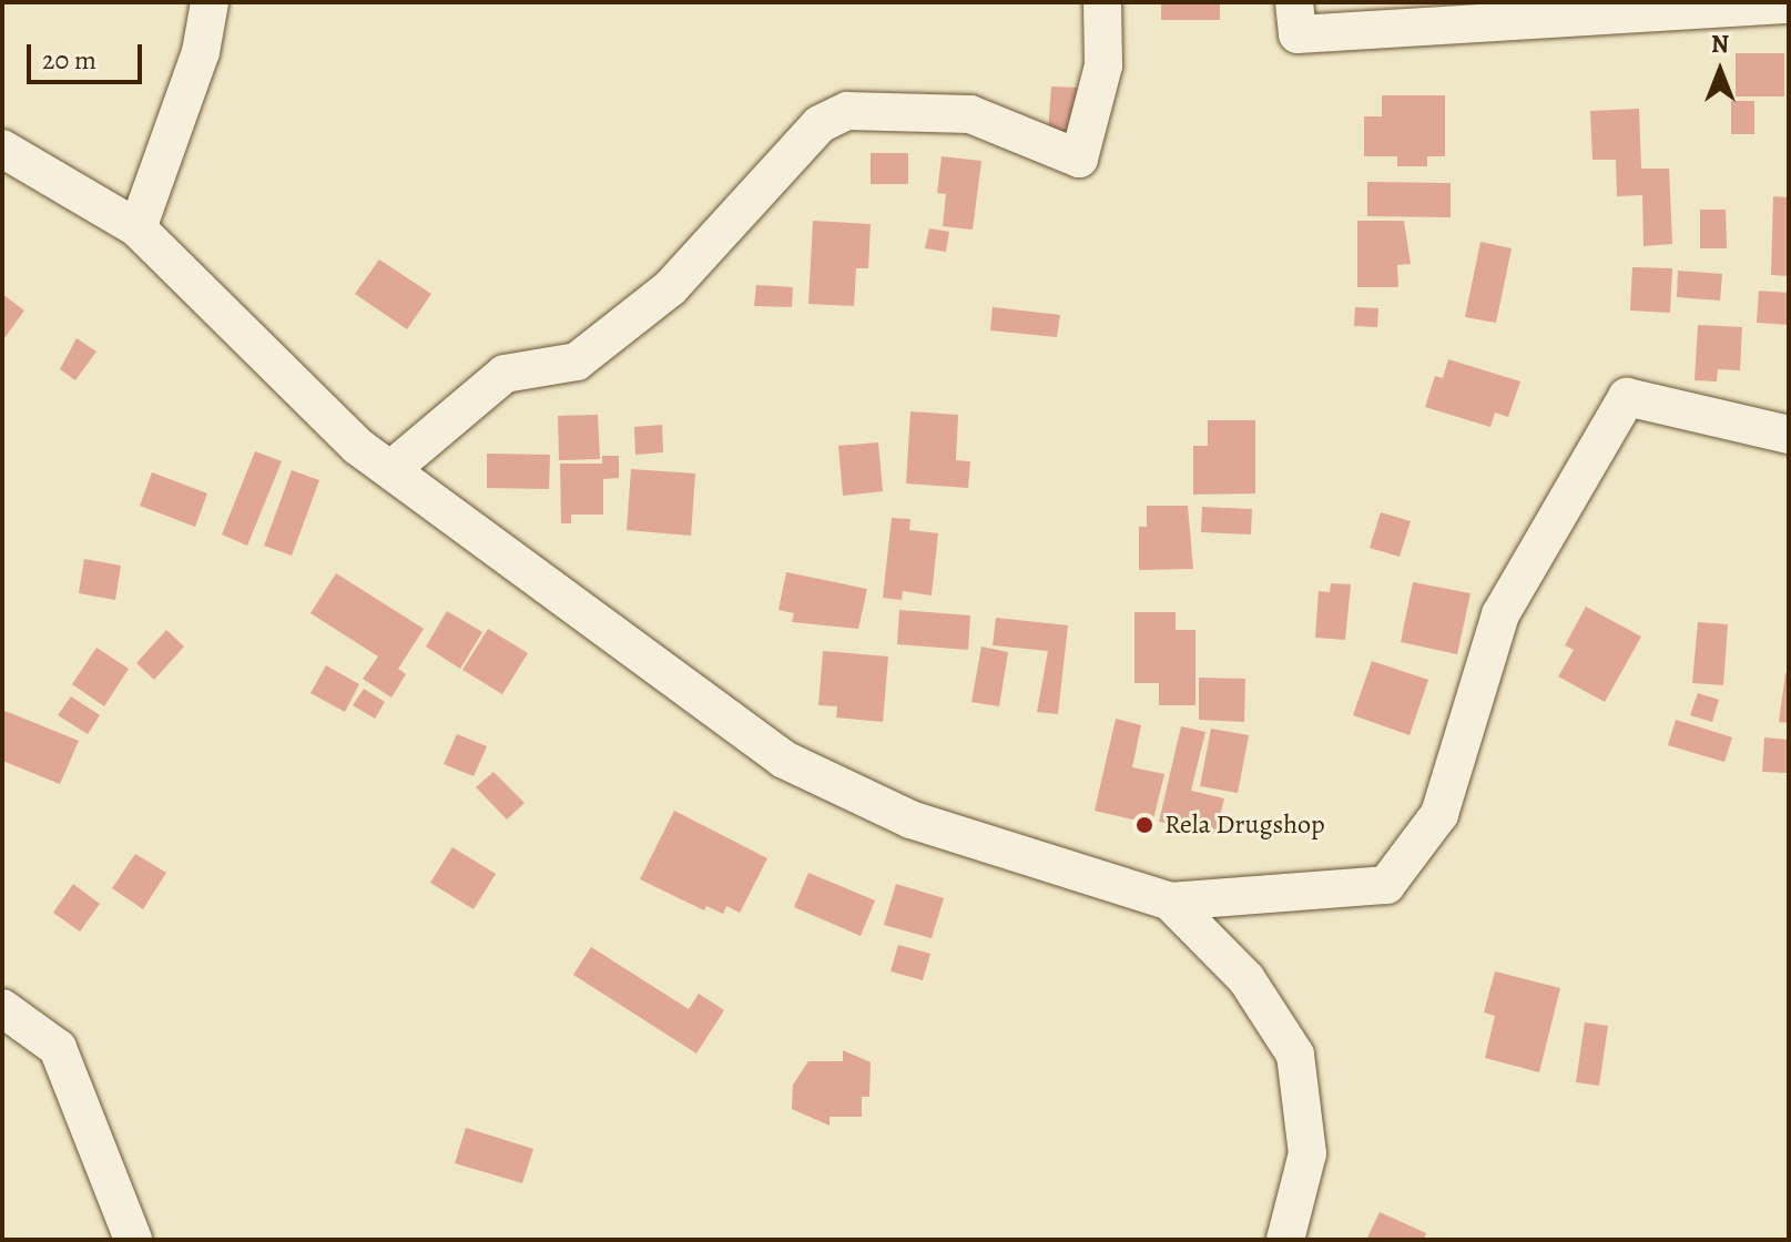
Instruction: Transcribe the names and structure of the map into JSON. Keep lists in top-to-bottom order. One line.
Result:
{"places":["Rela Drugshop"],"scale_bar":"20 m","north":"top"}
